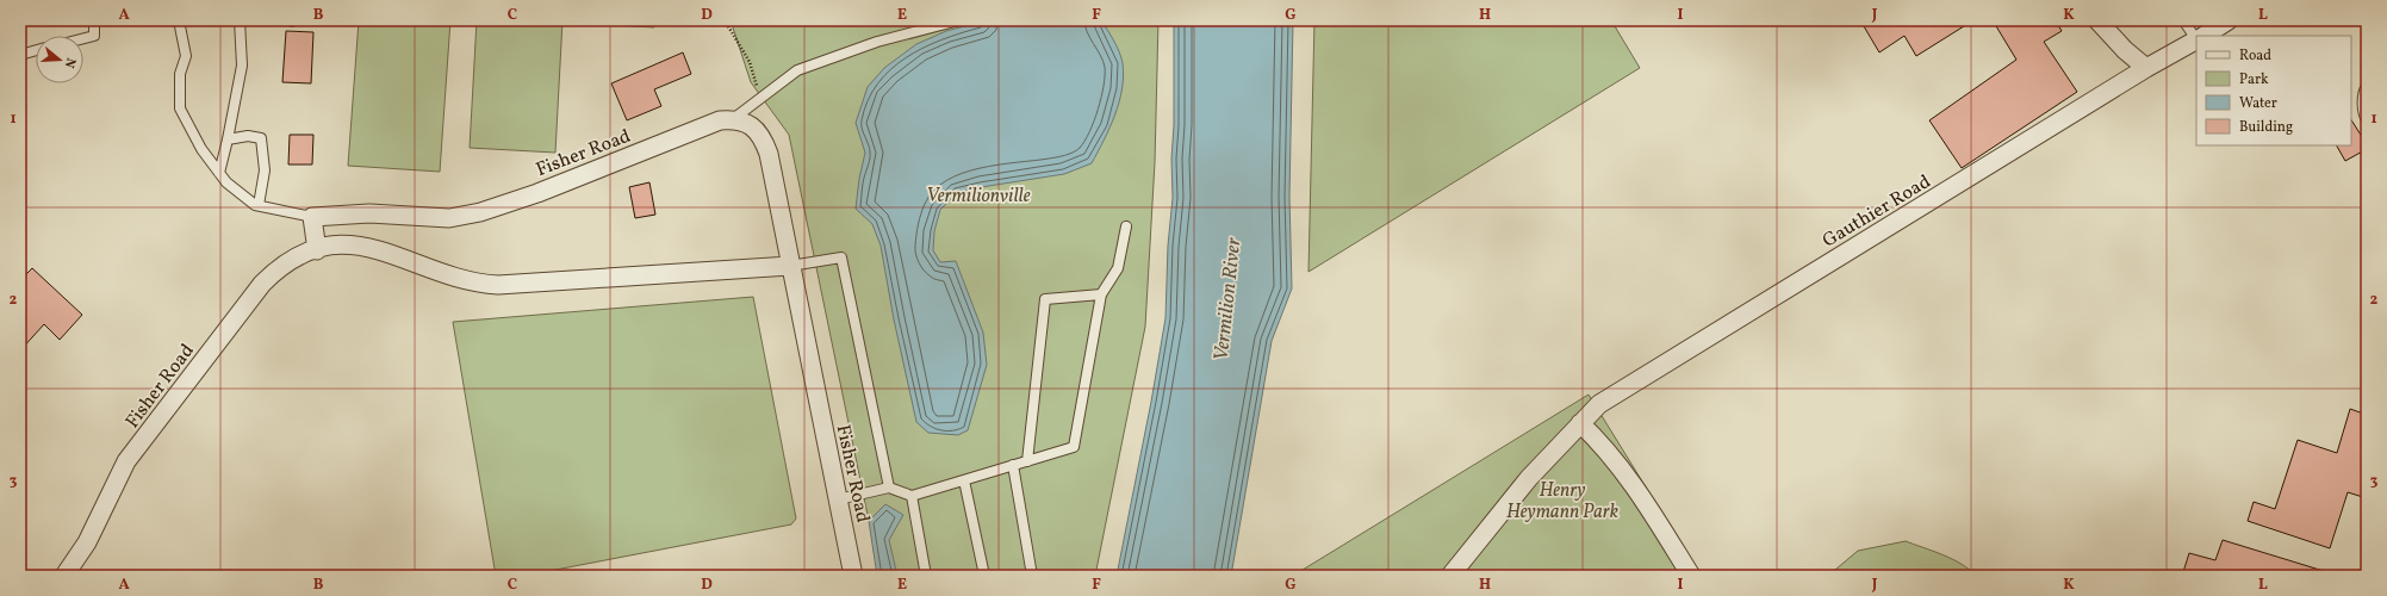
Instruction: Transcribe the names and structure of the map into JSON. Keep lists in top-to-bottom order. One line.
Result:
{"streets":{"street":["Fisher Road","Gauthier Road"]},"water":["Vermilion River"],"parks":["Vermilionville","Henry Heymann Park"],"legend":["Road","Park","Water","Building"],"north":"right","grid":{"columns":["A","B","C","D","E","F","G","H","I","J","K","L"],"rows":["1","2","3"]}}
